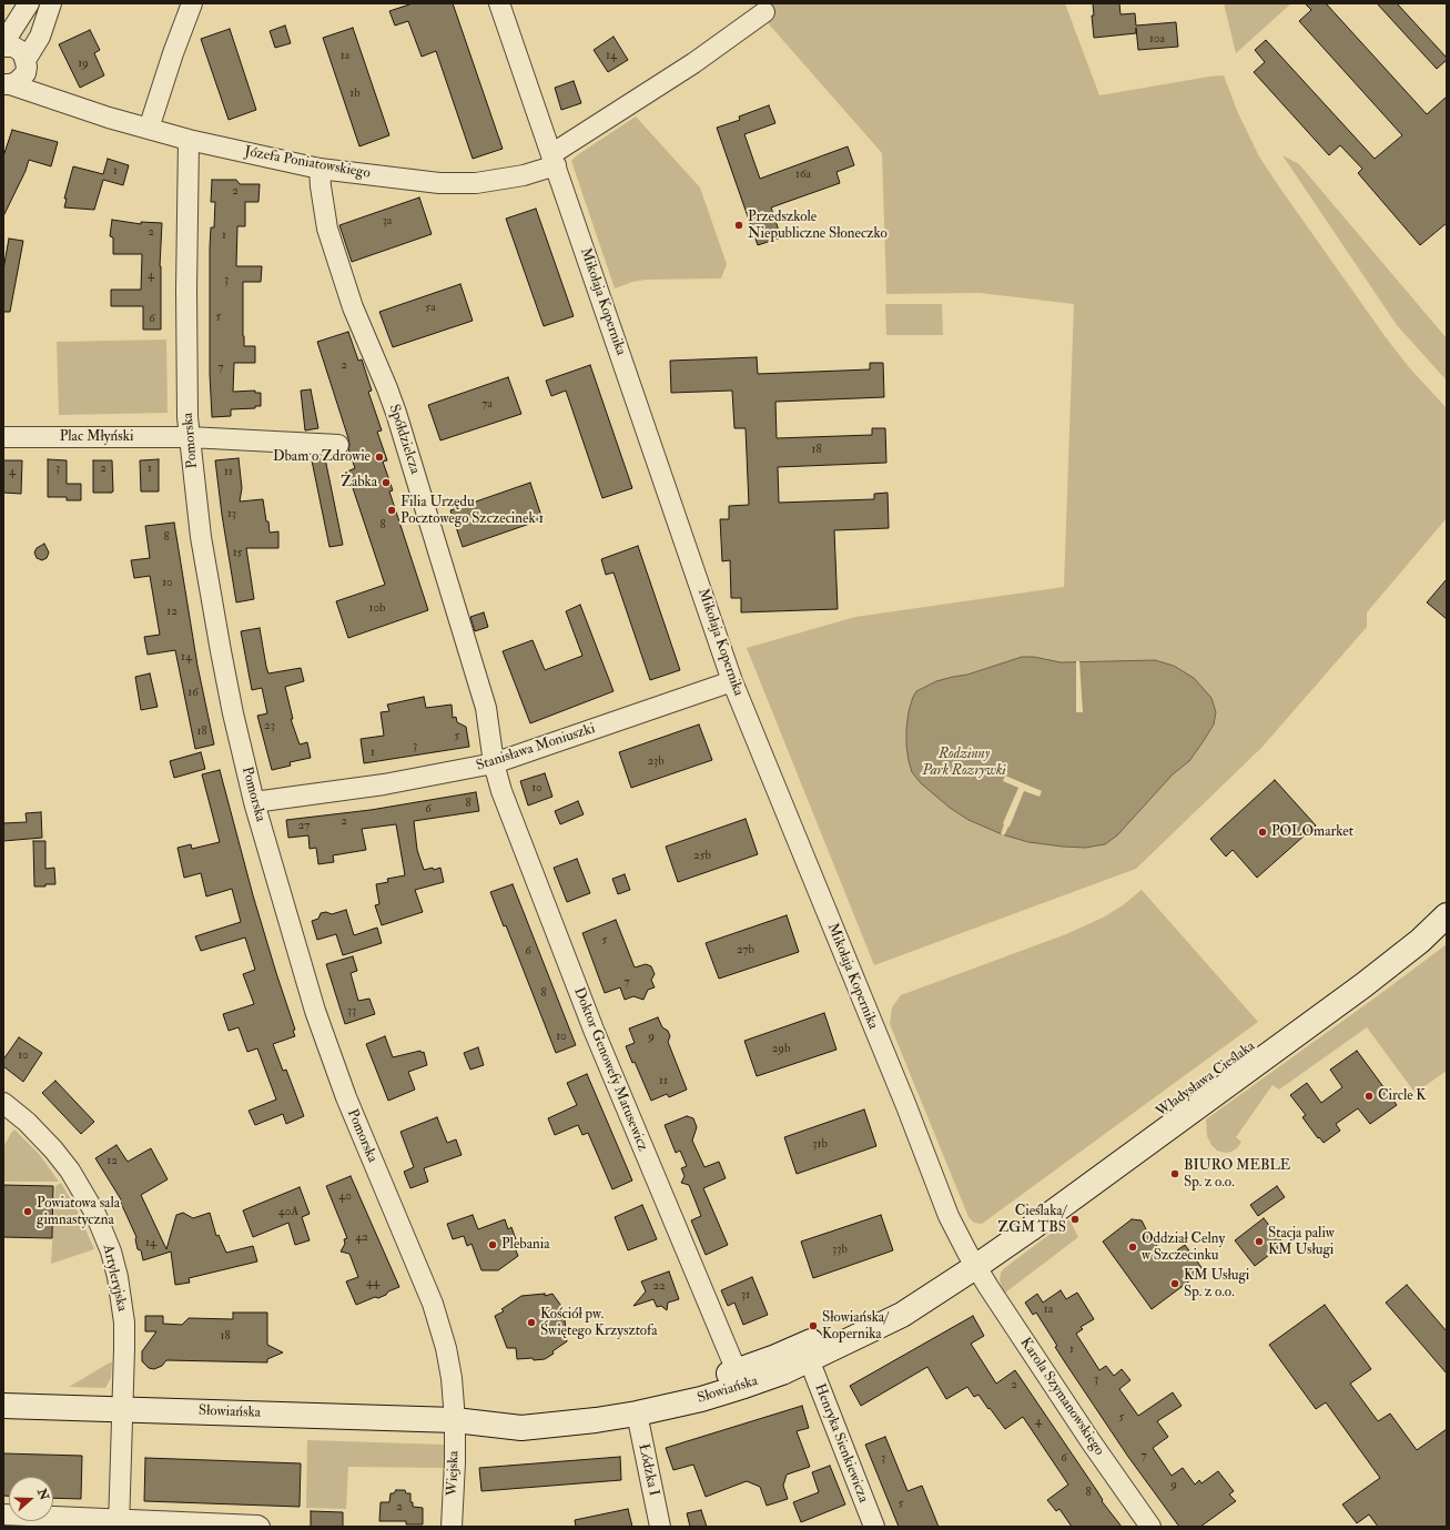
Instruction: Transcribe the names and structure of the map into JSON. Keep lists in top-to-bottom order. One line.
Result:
{"streets":{"street":["Józefa Poniatowskiego","Mikołaja Kopernika","Plac Młyński","Spółdzielcza","Pomorska","Stanisława Moniuszki","Doktor Genowefy Matusewicz","Władysława Cieślaka","Artyleryjska","Słowiańska","Karola Szymanowskiego","Henryka Sienkiewicza","Łódzka I","Wiejska"]},"crossings":[["Józefa Poniatowskiego","Mikołaja Kopernika"],["Józefa Poniatowskiego","Spółdzielcza"],["Józefa Poniatowskiego","Pomorska"],["Mikołaja Kopernika","Stanisława Moniuszki"],["Mikołaja Kopernika","Władysława Cieślaka"],["Mikołaja Kopernika","Słowiańska"],["Mikołaja Kopernika","Karola Szymanowskiego"],["Plac Młyński","Pomorska"],["Spółdzielcza","Stanisława Moniuszki"],["Spółdzielcza","Doktor Genowefy Matusewicz"],["Pomorska","Stanisława Moniuszki"],["Pomorska","Słowiańska"],["Pomorska","Wiejska"],["Stanisława Moniuszki","Doktor Genowefy Matusewicz"],["Doktor Genowefy Matusewicz","Słowiańska"],["Władysława Cieślaka","Słowiańska"],["Władysława Cieślaka","Karola Szymanowskiego"],["Artyleryjska","Słowiańska"],["Słowiańska","Karola Szymanowskiego"],["Słowiańska","Henryka Sienkiewicza"],["Słowiańska","Łódzka I"],["Słowiańska","Wiejska"]],"parks":["Rodzinny Park Rozrywki"],"places":["Przedszkole Niepubliczne Słoneczko","Dbam o Zdrowie","Żabka","Filia Urzędu Pocztowego Szczecinek 1","POLOmarket","Circle K","BIURO MEBLE Sp. z o.o.","Powiatowa sala gimnastyczna","Cieślaka/ ZGM TBS","Stacja paliw KM Usługi","Plebania","Oddział Celny w Szczecinku","KM Usługi Sp. z o.o.","Kościół pw. Świętego Krzysztofa","Słowiańska/ Kopernika"],"house_numbers":["10a","1a","14","19","1b","1","16a","2","3a","2","1","4","3","5a","5","6","2","7","7a","18","3","2","1","4","11","13","8","8","15","10","10b","12","14","16","23","18","5","3","1","23b","10","8","6","2","27","25b","5","27b","6","7","8","33","10","9","29b","10","11","31b","12","40","40A","42","14","33b","44","22","31","1a","18","1","3","2","5","4","7","3","6","9","8","5","2"],"north":"right"}
